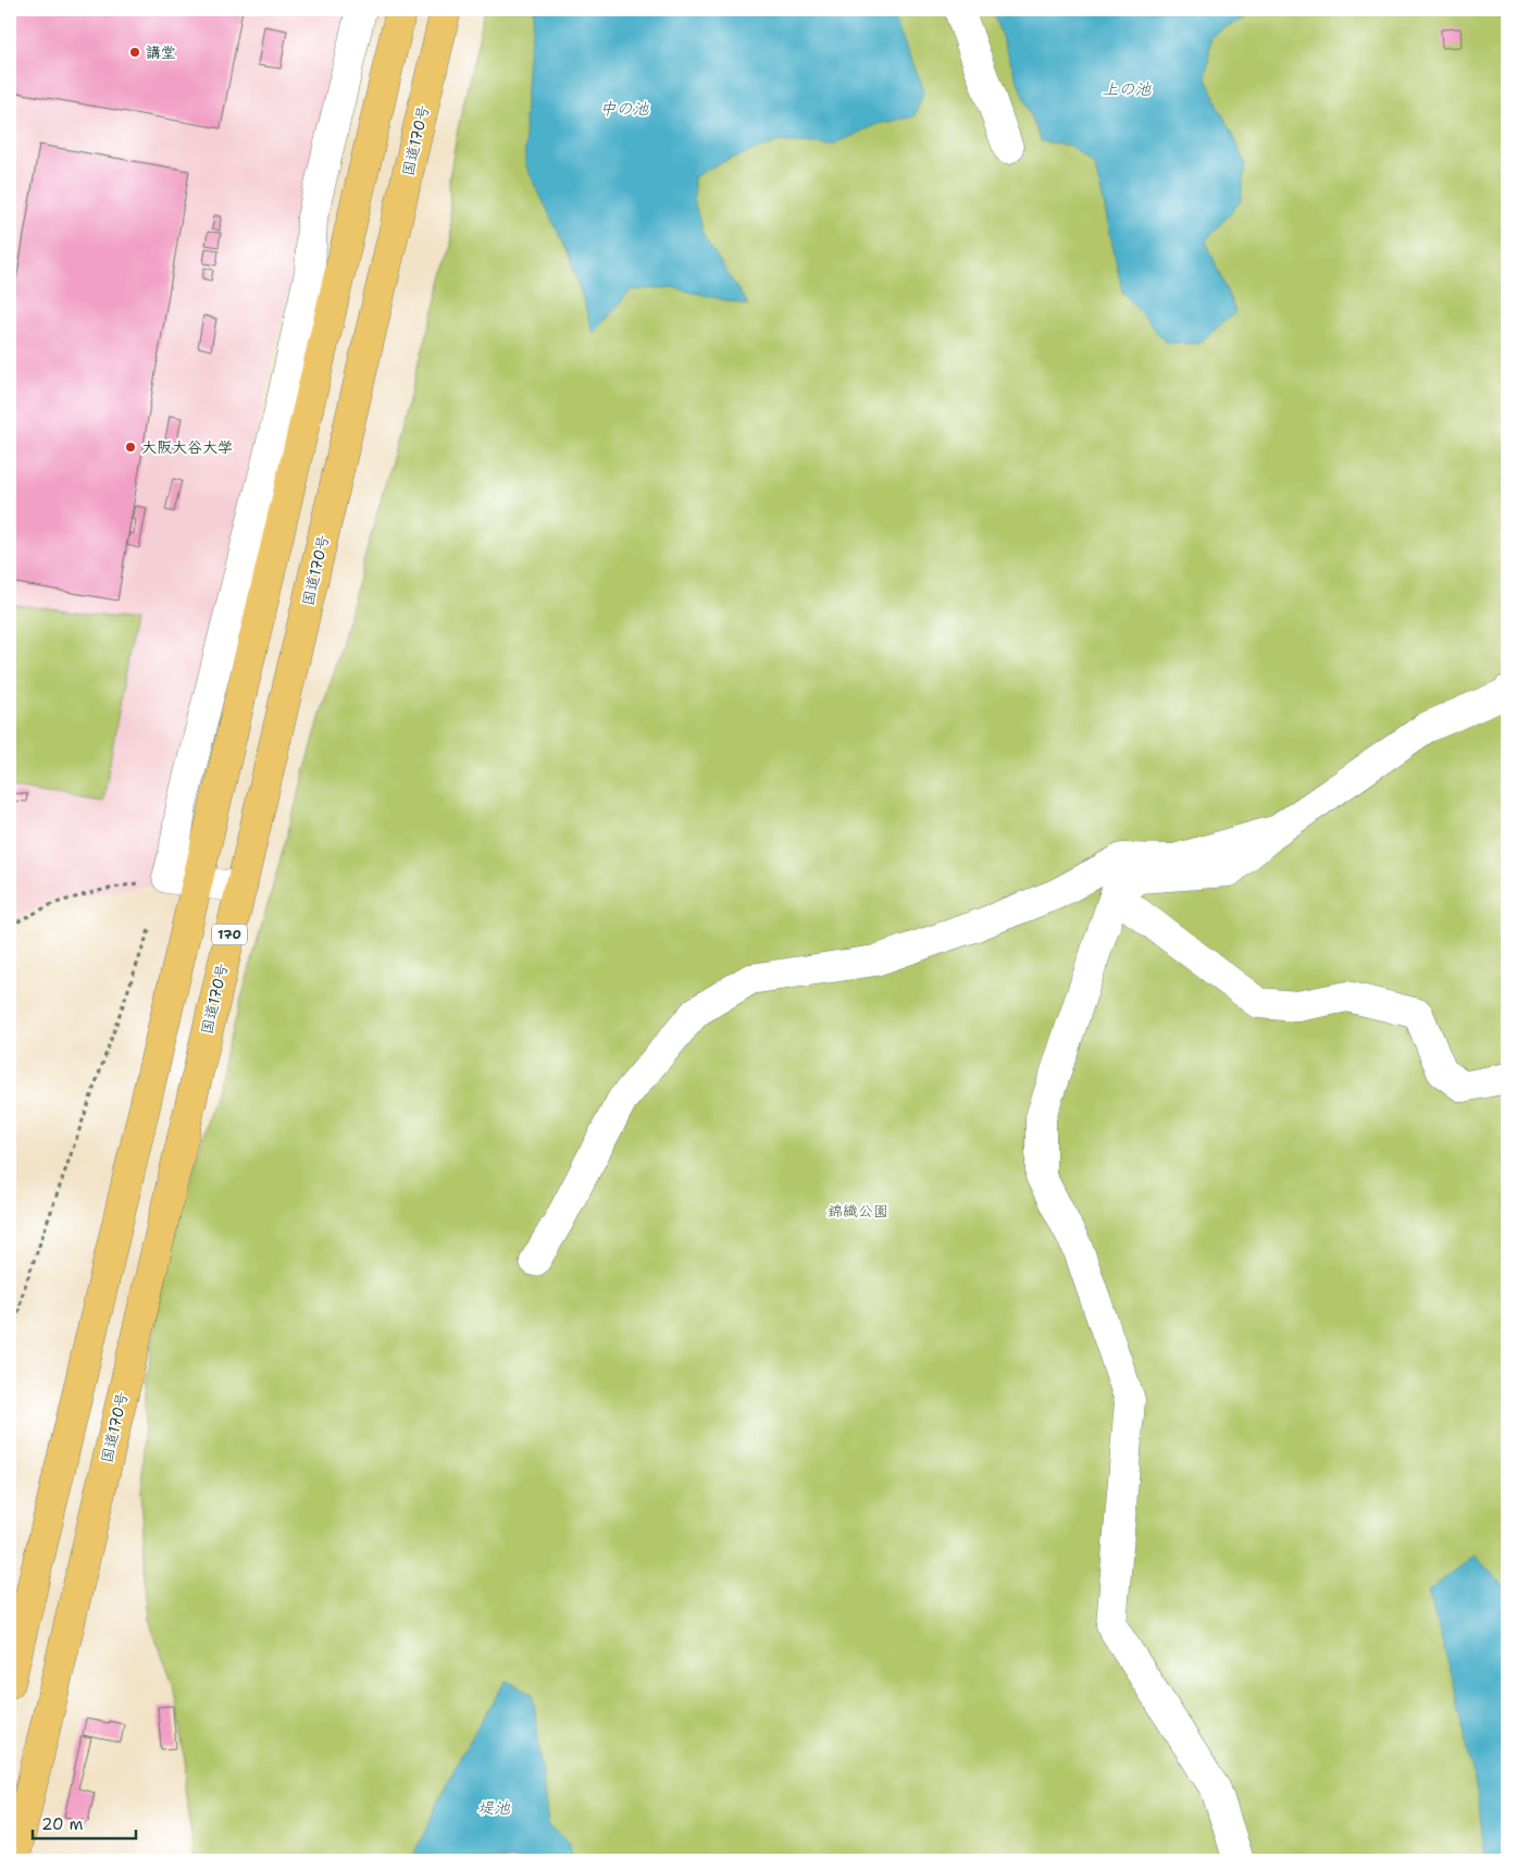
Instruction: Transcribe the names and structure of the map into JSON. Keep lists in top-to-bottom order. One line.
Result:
{"streets":{"highway":["国道170号","170"]},"water":["上の池","中の池","堤池"],"parks":["錦織公園"],"places":["講堂","大阪大谷大学"],"scale_bar":"20 m"}
